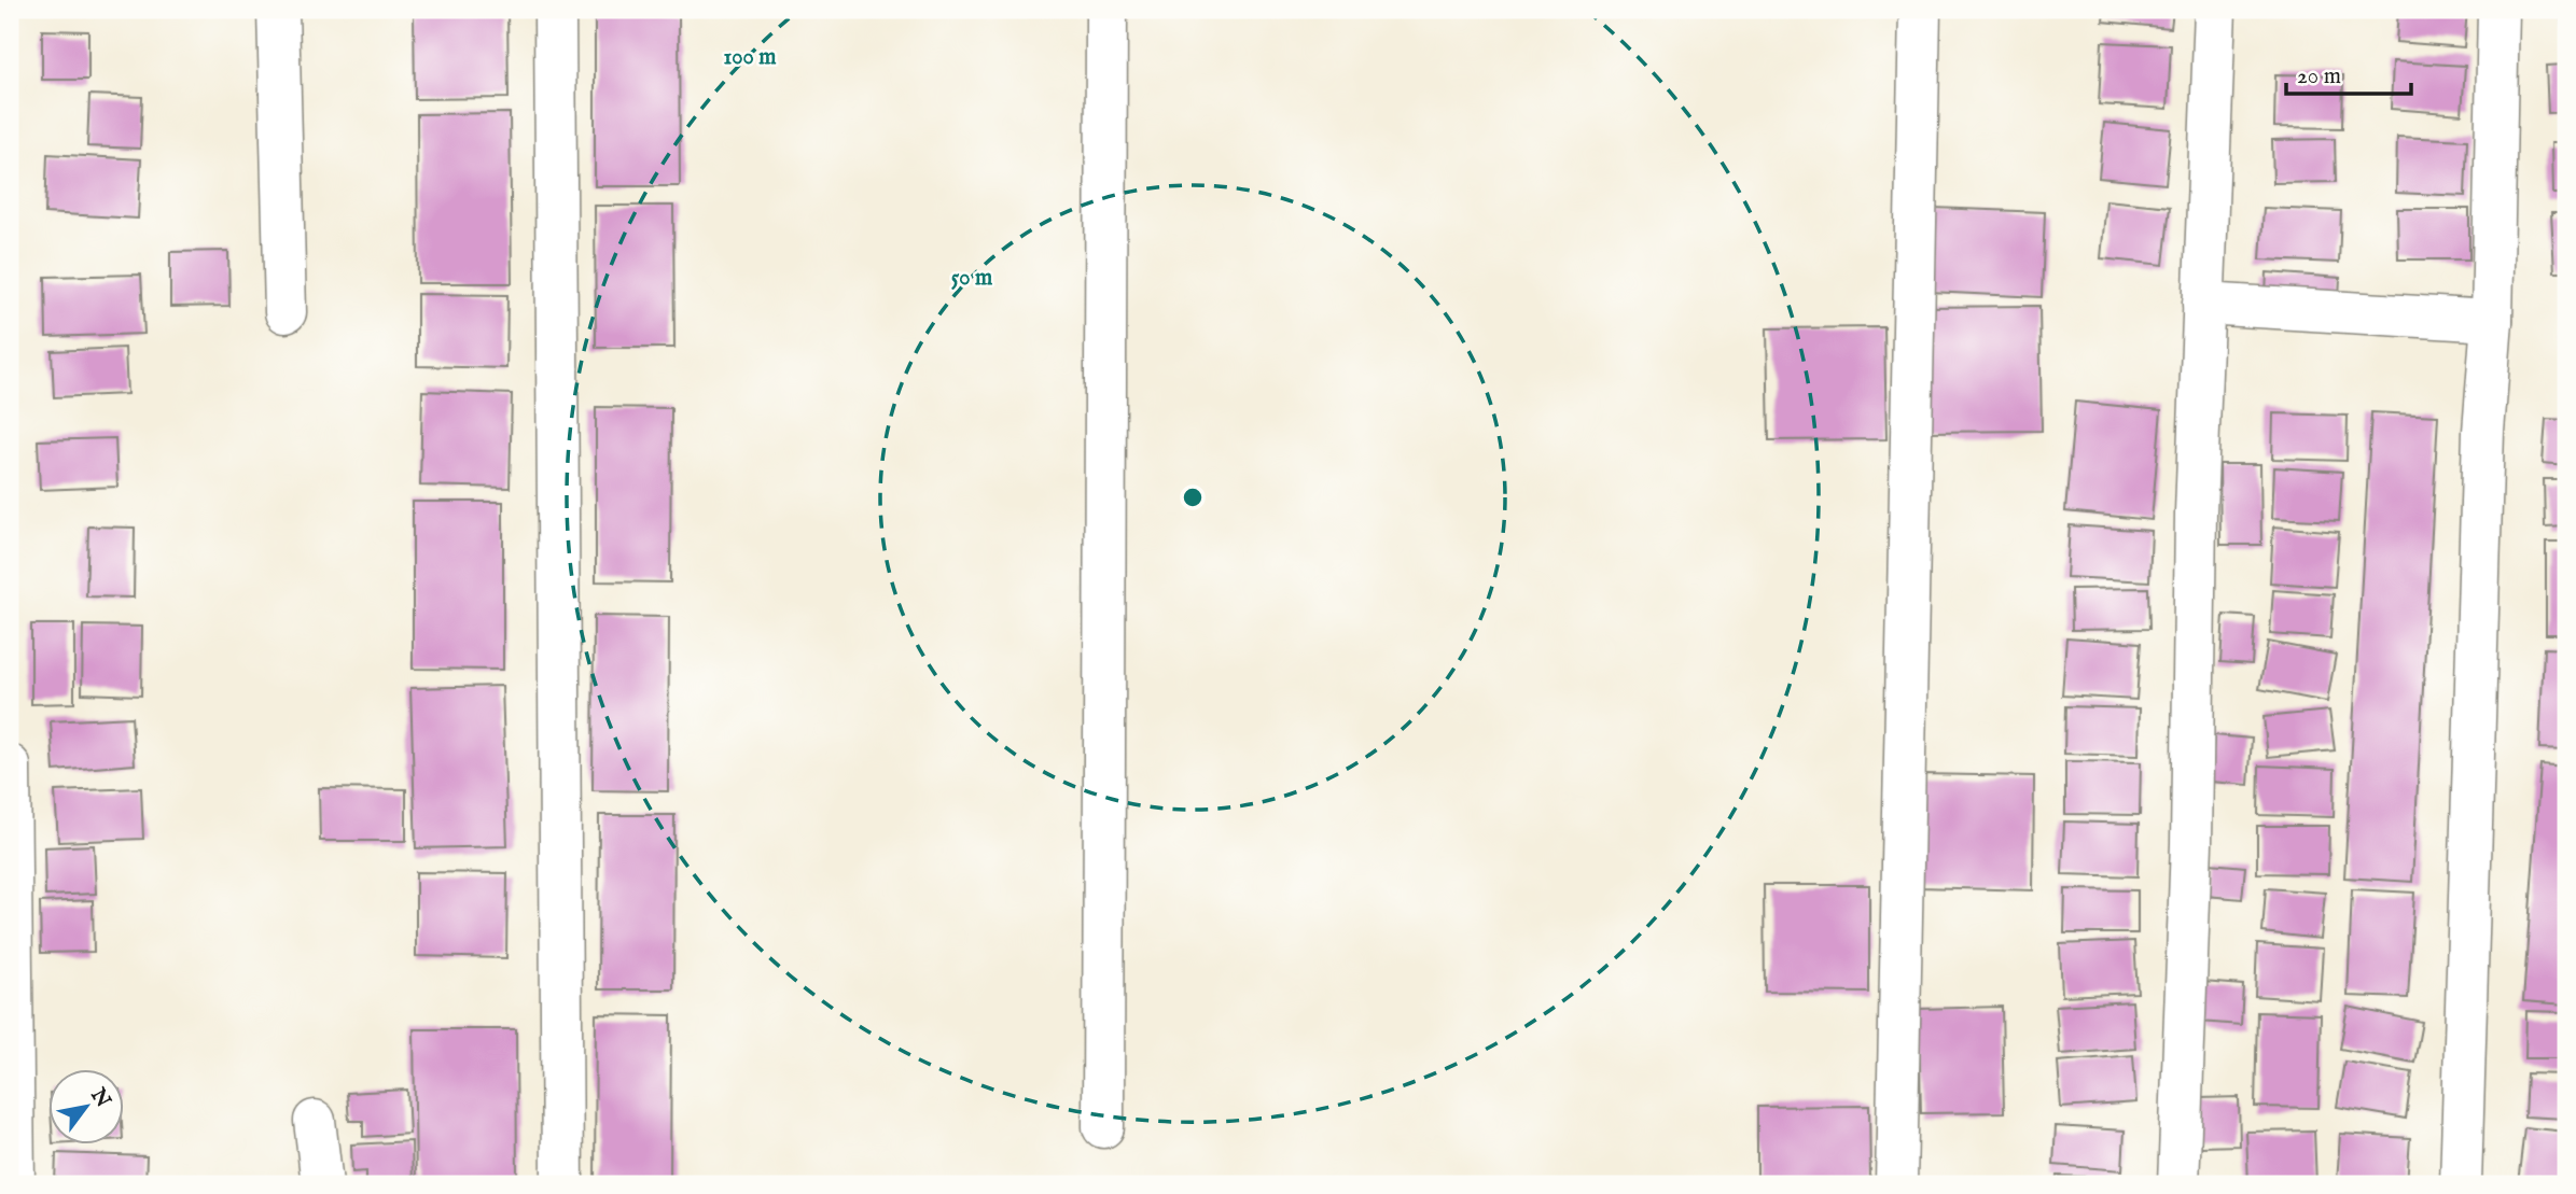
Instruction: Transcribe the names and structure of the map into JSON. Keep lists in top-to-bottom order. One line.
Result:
{"scale_bar":"20 m","north":"top right","rings":["100 m","50 m"]}
